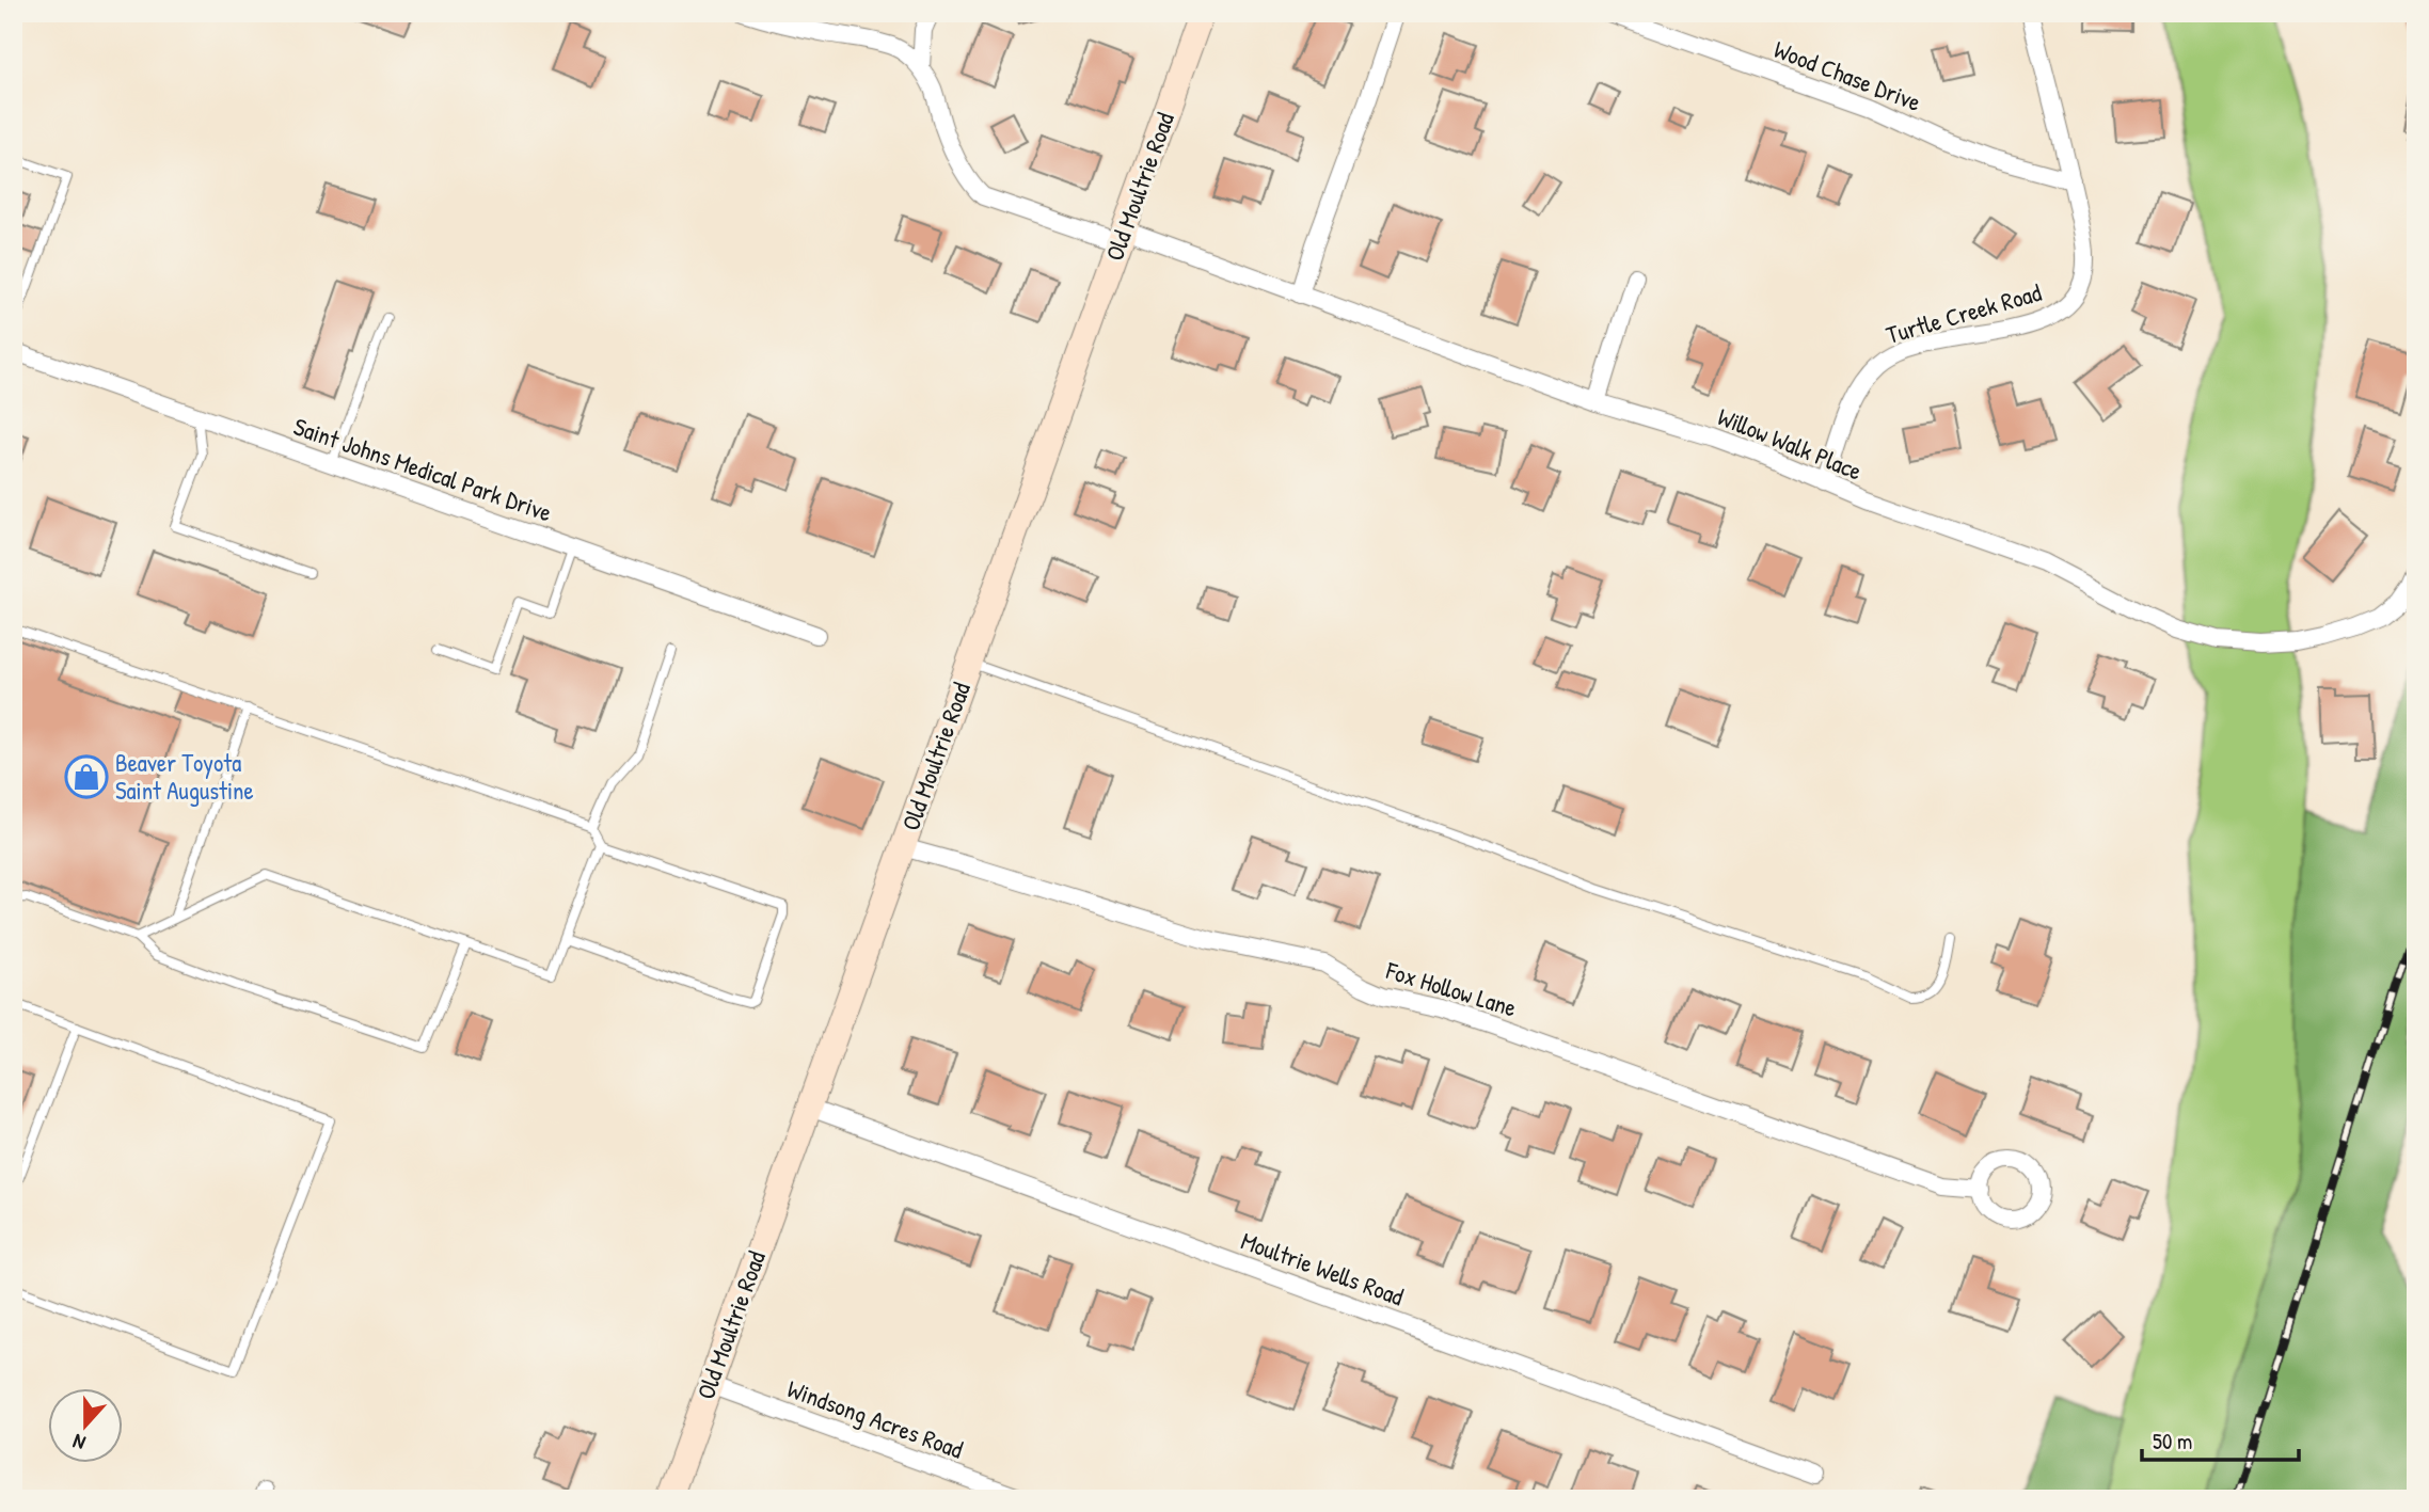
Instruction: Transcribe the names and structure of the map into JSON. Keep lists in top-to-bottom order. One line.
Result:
{"streets":{"main road":["Old Moultrie Road"],"street":["Wood Chase Drive","Turtle Creek Road","Willow Walk Place","Saint Johns Medical Park Drive","Fox Hollow Lane","Moultrie Wells Road","Windsong Acres Road"]},"crossings":[["Wood Chase Drive","Turtle Creek Road"],["Old Moultrie Road","Willow Walk Place"],["Old Moultrie Road","Fox Hollow Lane"],["Old Moultrie Road","Moultrie Wells Road"],["Old Moultrie Road","Windsong Acres Road"],["Turtle Creek Road","Willow Walk Place"]],"places":{"shop":["Beaver Toyota Saint Augustine"]},"scale_bar":"50 m","north":"bottom"}
